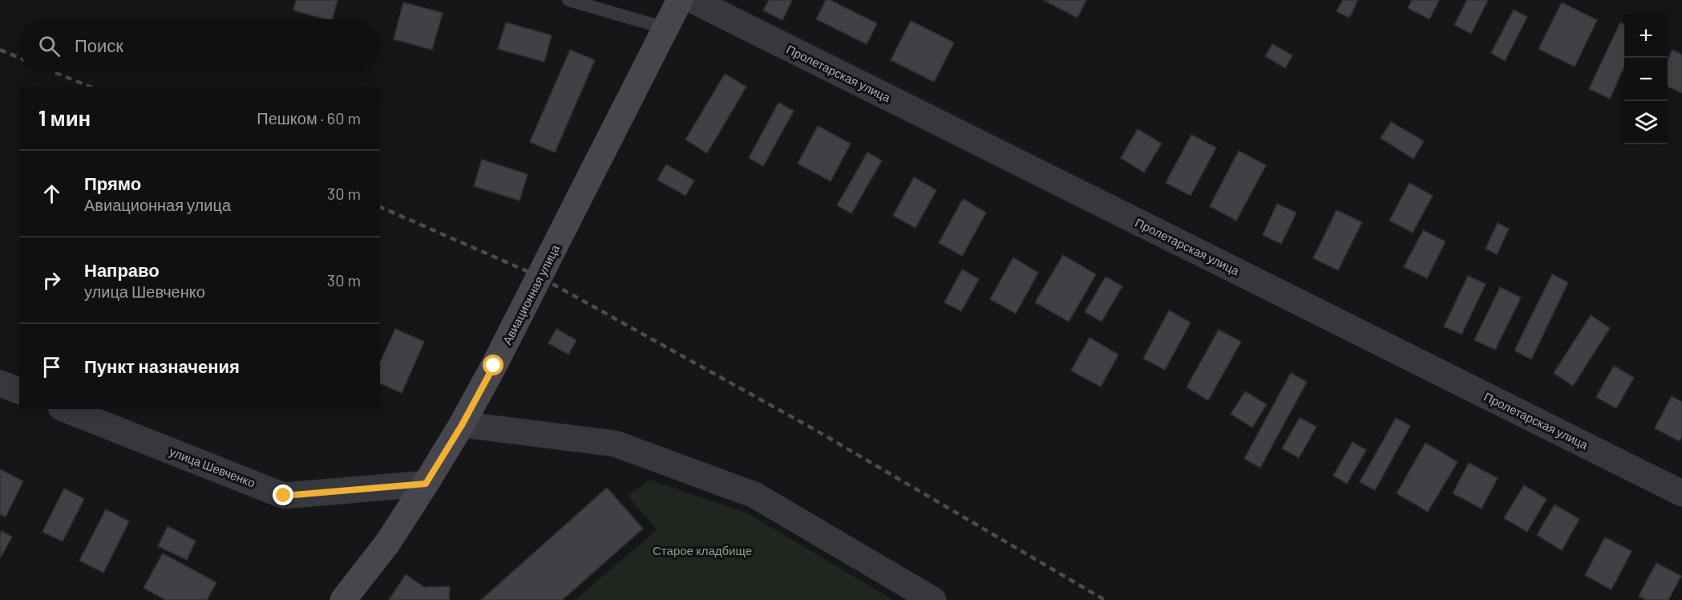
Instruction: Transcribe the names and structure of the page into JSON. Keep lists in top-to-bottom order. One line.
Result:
{"streets":{"main road":["Авиационная улица"],"street":["Пролетарская улица","улица Шевченко"]},"crossings":[["Авиационная улица","улица Шевченко"]],"parks":["Старое кладбище"],"page":{"map_buttons":["+","−"],"search":"Поиск","heading":["1 мин","Пешком · 60 m"],"list":[["Прямо","Авиационная улица","30 m"],["Направо","улица Шевченко","30 m"],"Пункт назначения"]}}
